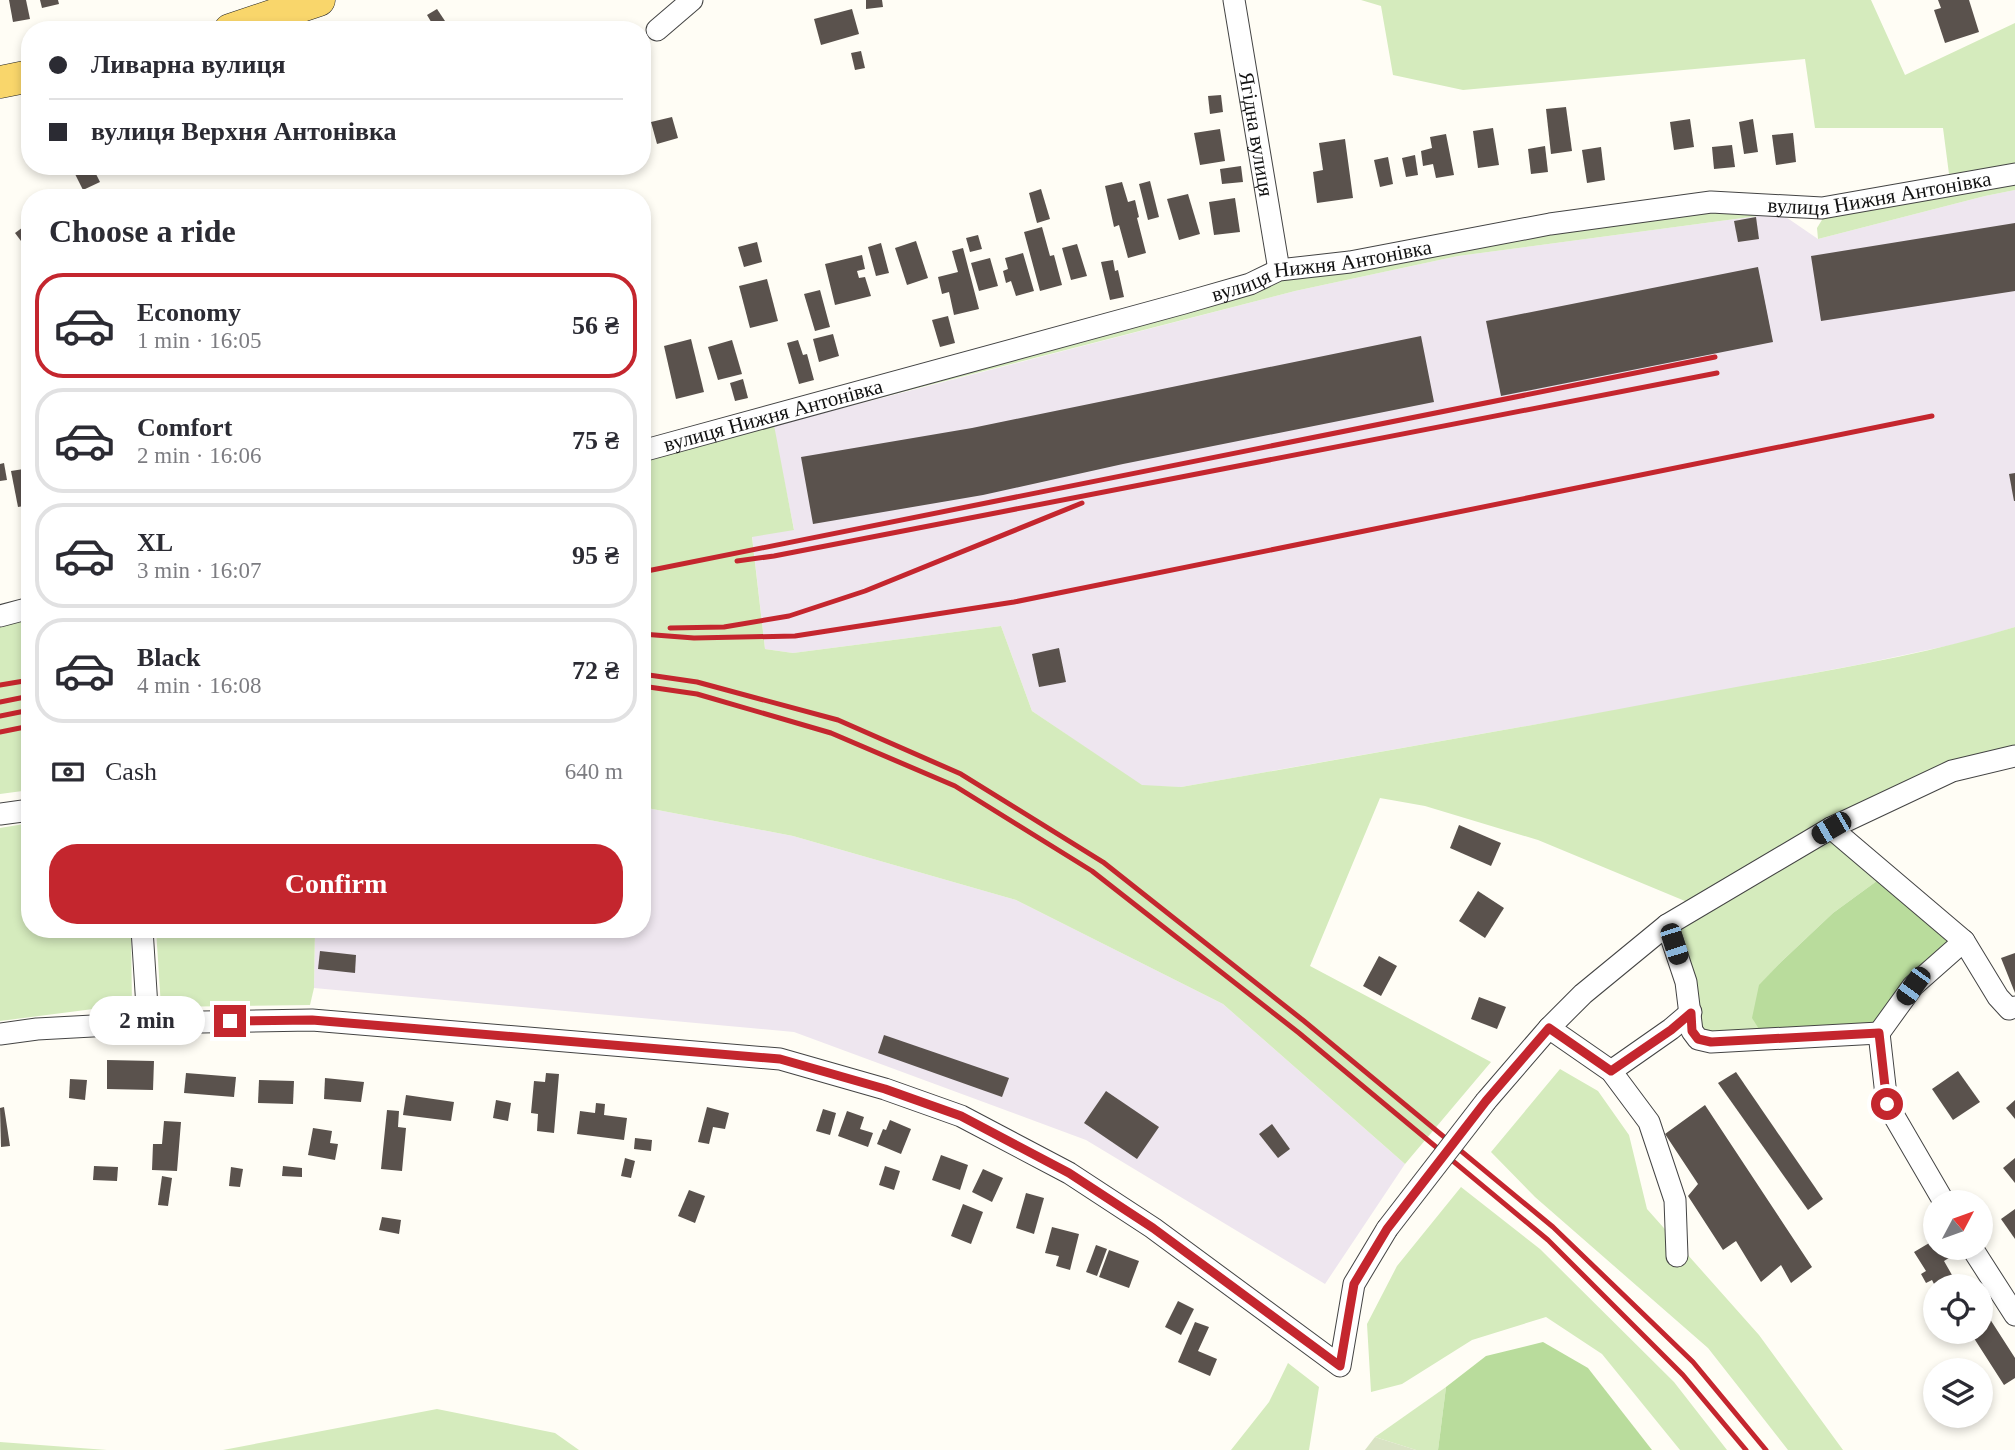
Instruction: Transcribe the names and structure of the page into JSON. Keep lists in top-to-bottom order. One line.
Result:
{"streets":{"street":["Ягідна вулиця","вулиця Нижня Антонівка"]},"crossings":[["Ягідна вулиця","вулиця Нижня Антонівка"]],"north":"top right","page":{"banner":["Ливарна вулиця","вулиця Верхня Антонівка"],"heading":"Choose a ride","list":[{"name":"Economy","note":"1 min · 16:05","value":"56 ₴"},{"name":"Comfort","note":"2 min · 16:06","value":"75 ₴"},{"name":"XL","note":"3 min · 16:07","value":"95 ₴"},{"name":"Black","note":"4 min · 16:08","value":"72 ₴"}],"pay":["Cash","640 m"],"buttons":"Confirm","bubble":"2 min"}}
